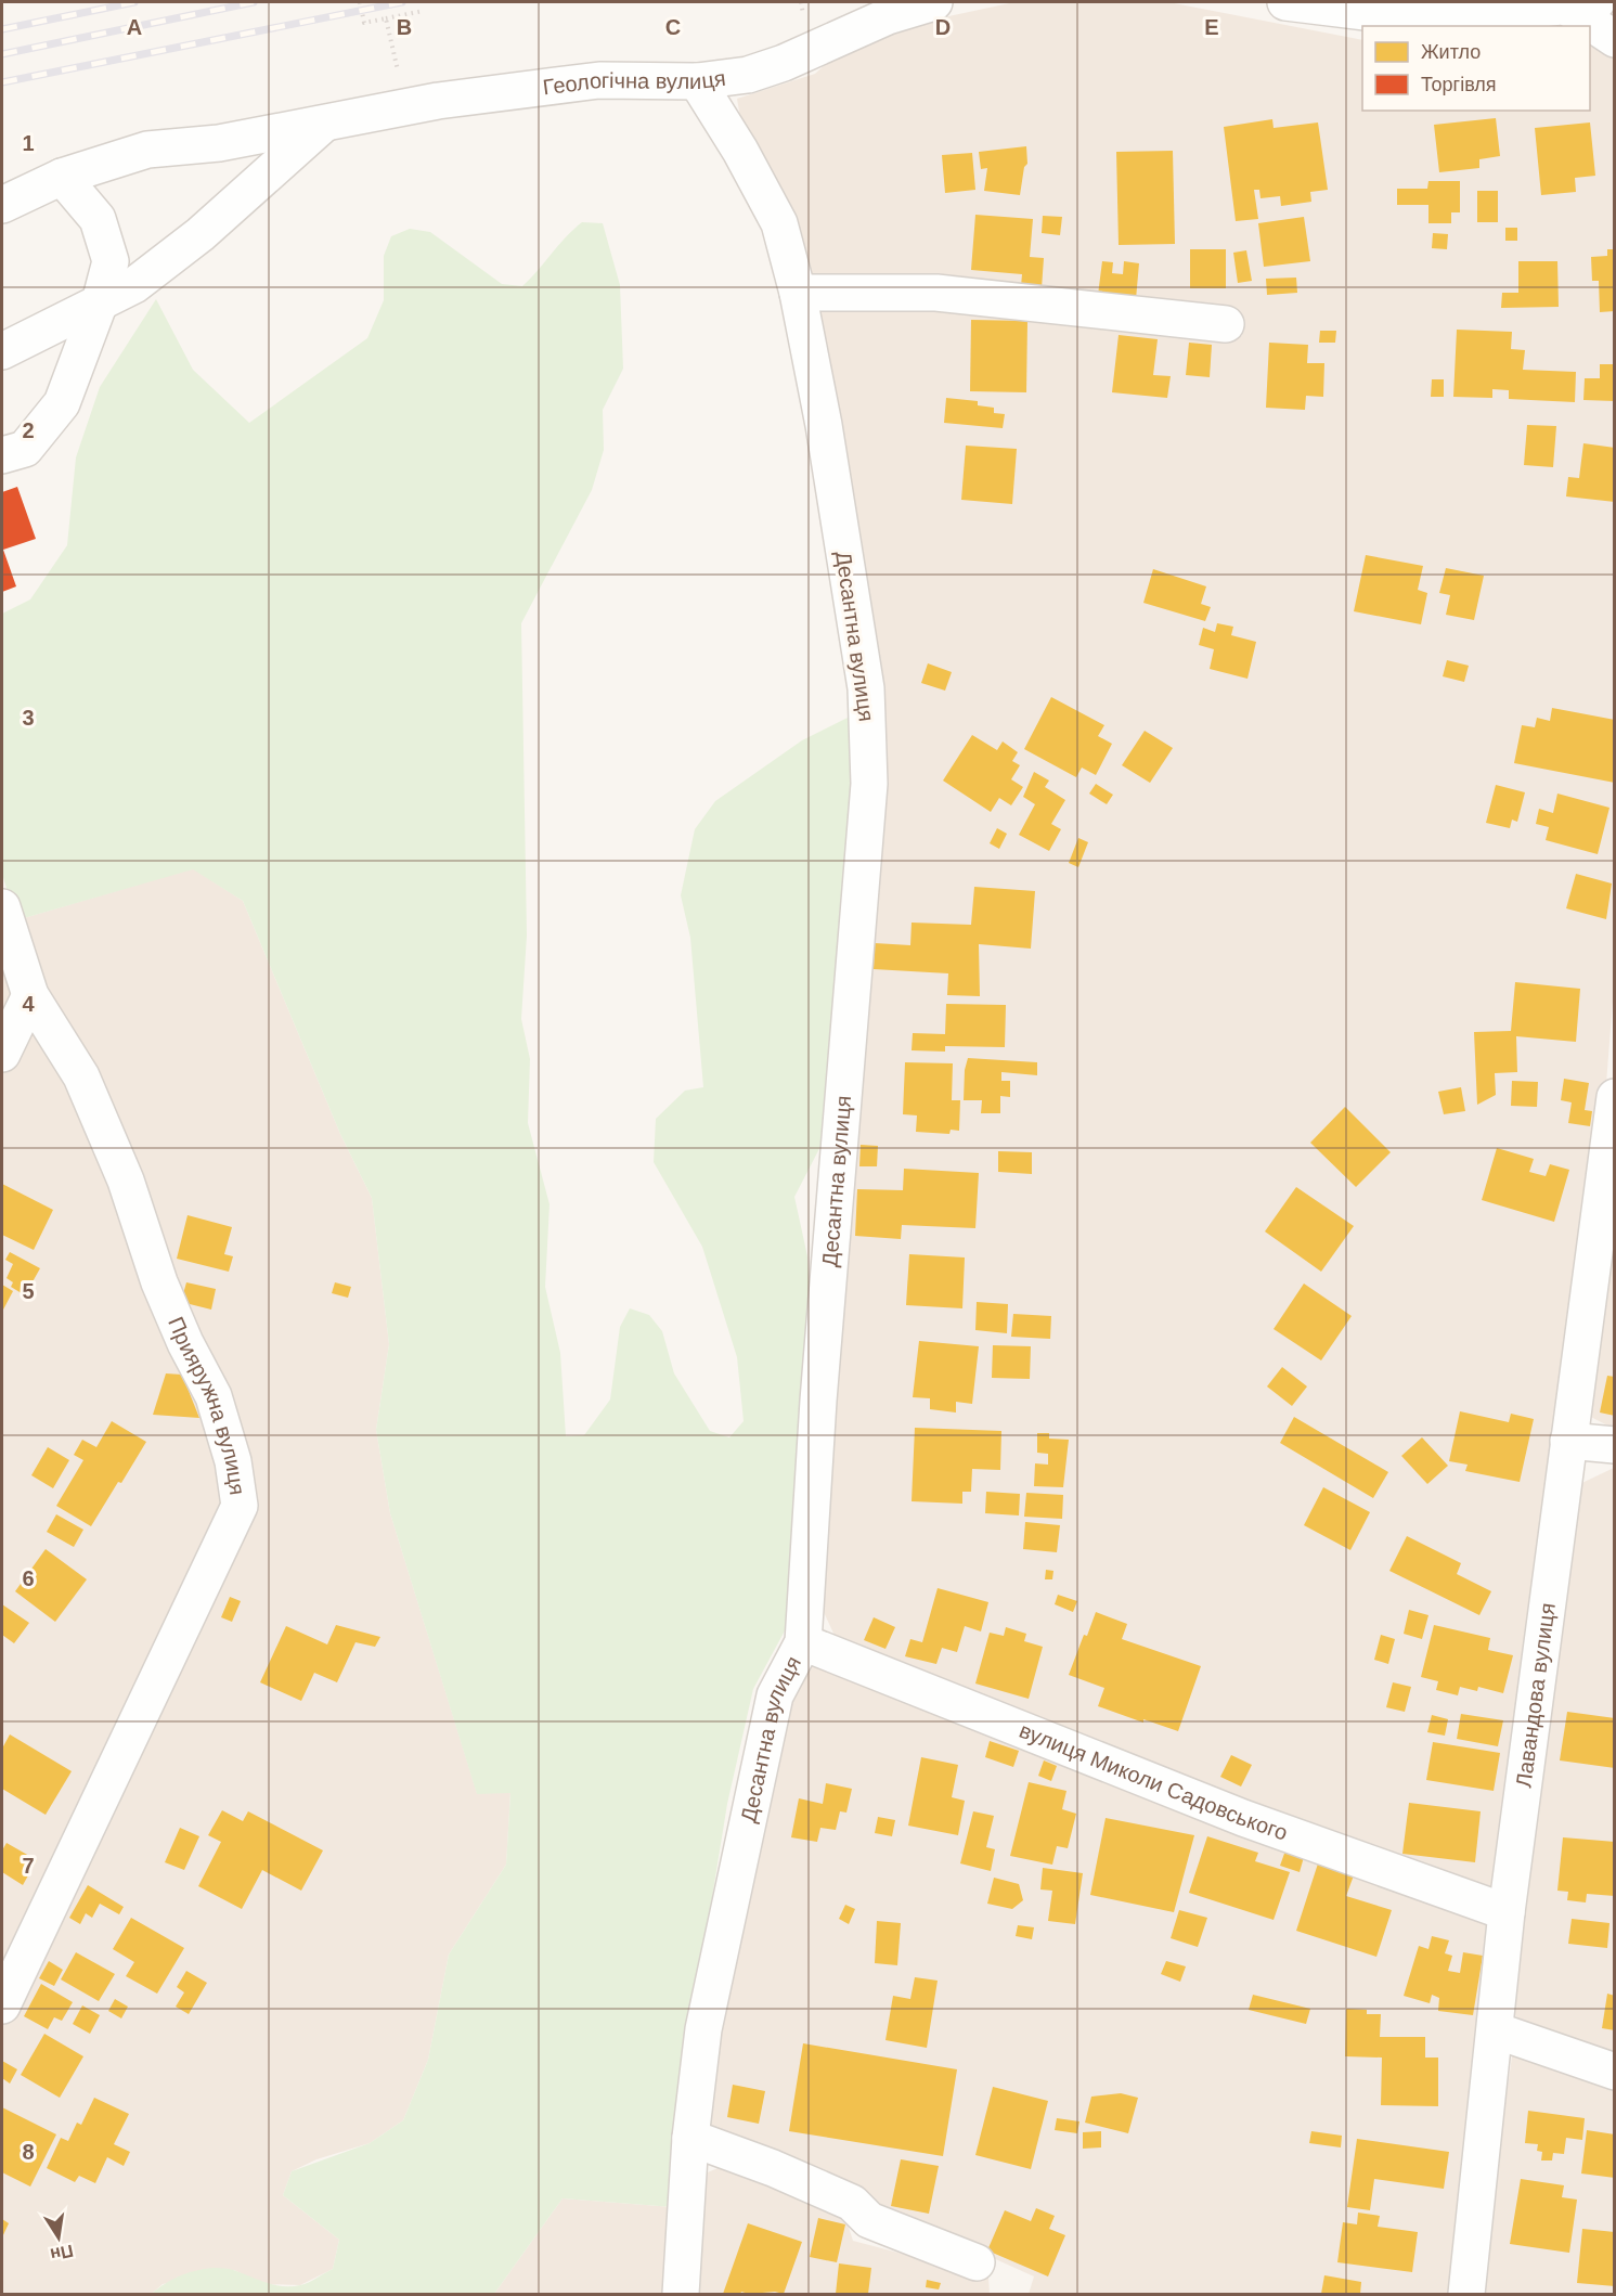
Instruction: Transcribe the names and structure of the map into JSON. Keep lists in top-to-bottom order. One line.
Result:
{"streets":{"street":["Геологічна вулиця","Десантна вулиця","Прияружна вулиця","Лавандова вулиця","вулиця Миколи Садовського"]},"crossings":[["Геологічна вулиця","Десантна вулиця"],["Десантна вулиця","вулиця Миколи Садовського"],["Лавандова вулиця","вулиця Миколи Садовського"]],"legend":["Житло","Торгівля"],"north":"bottom","grid":{"columns":["A","B","C","D","E"],"rows":["1","2","3","4","5","6","7","8"]}}
